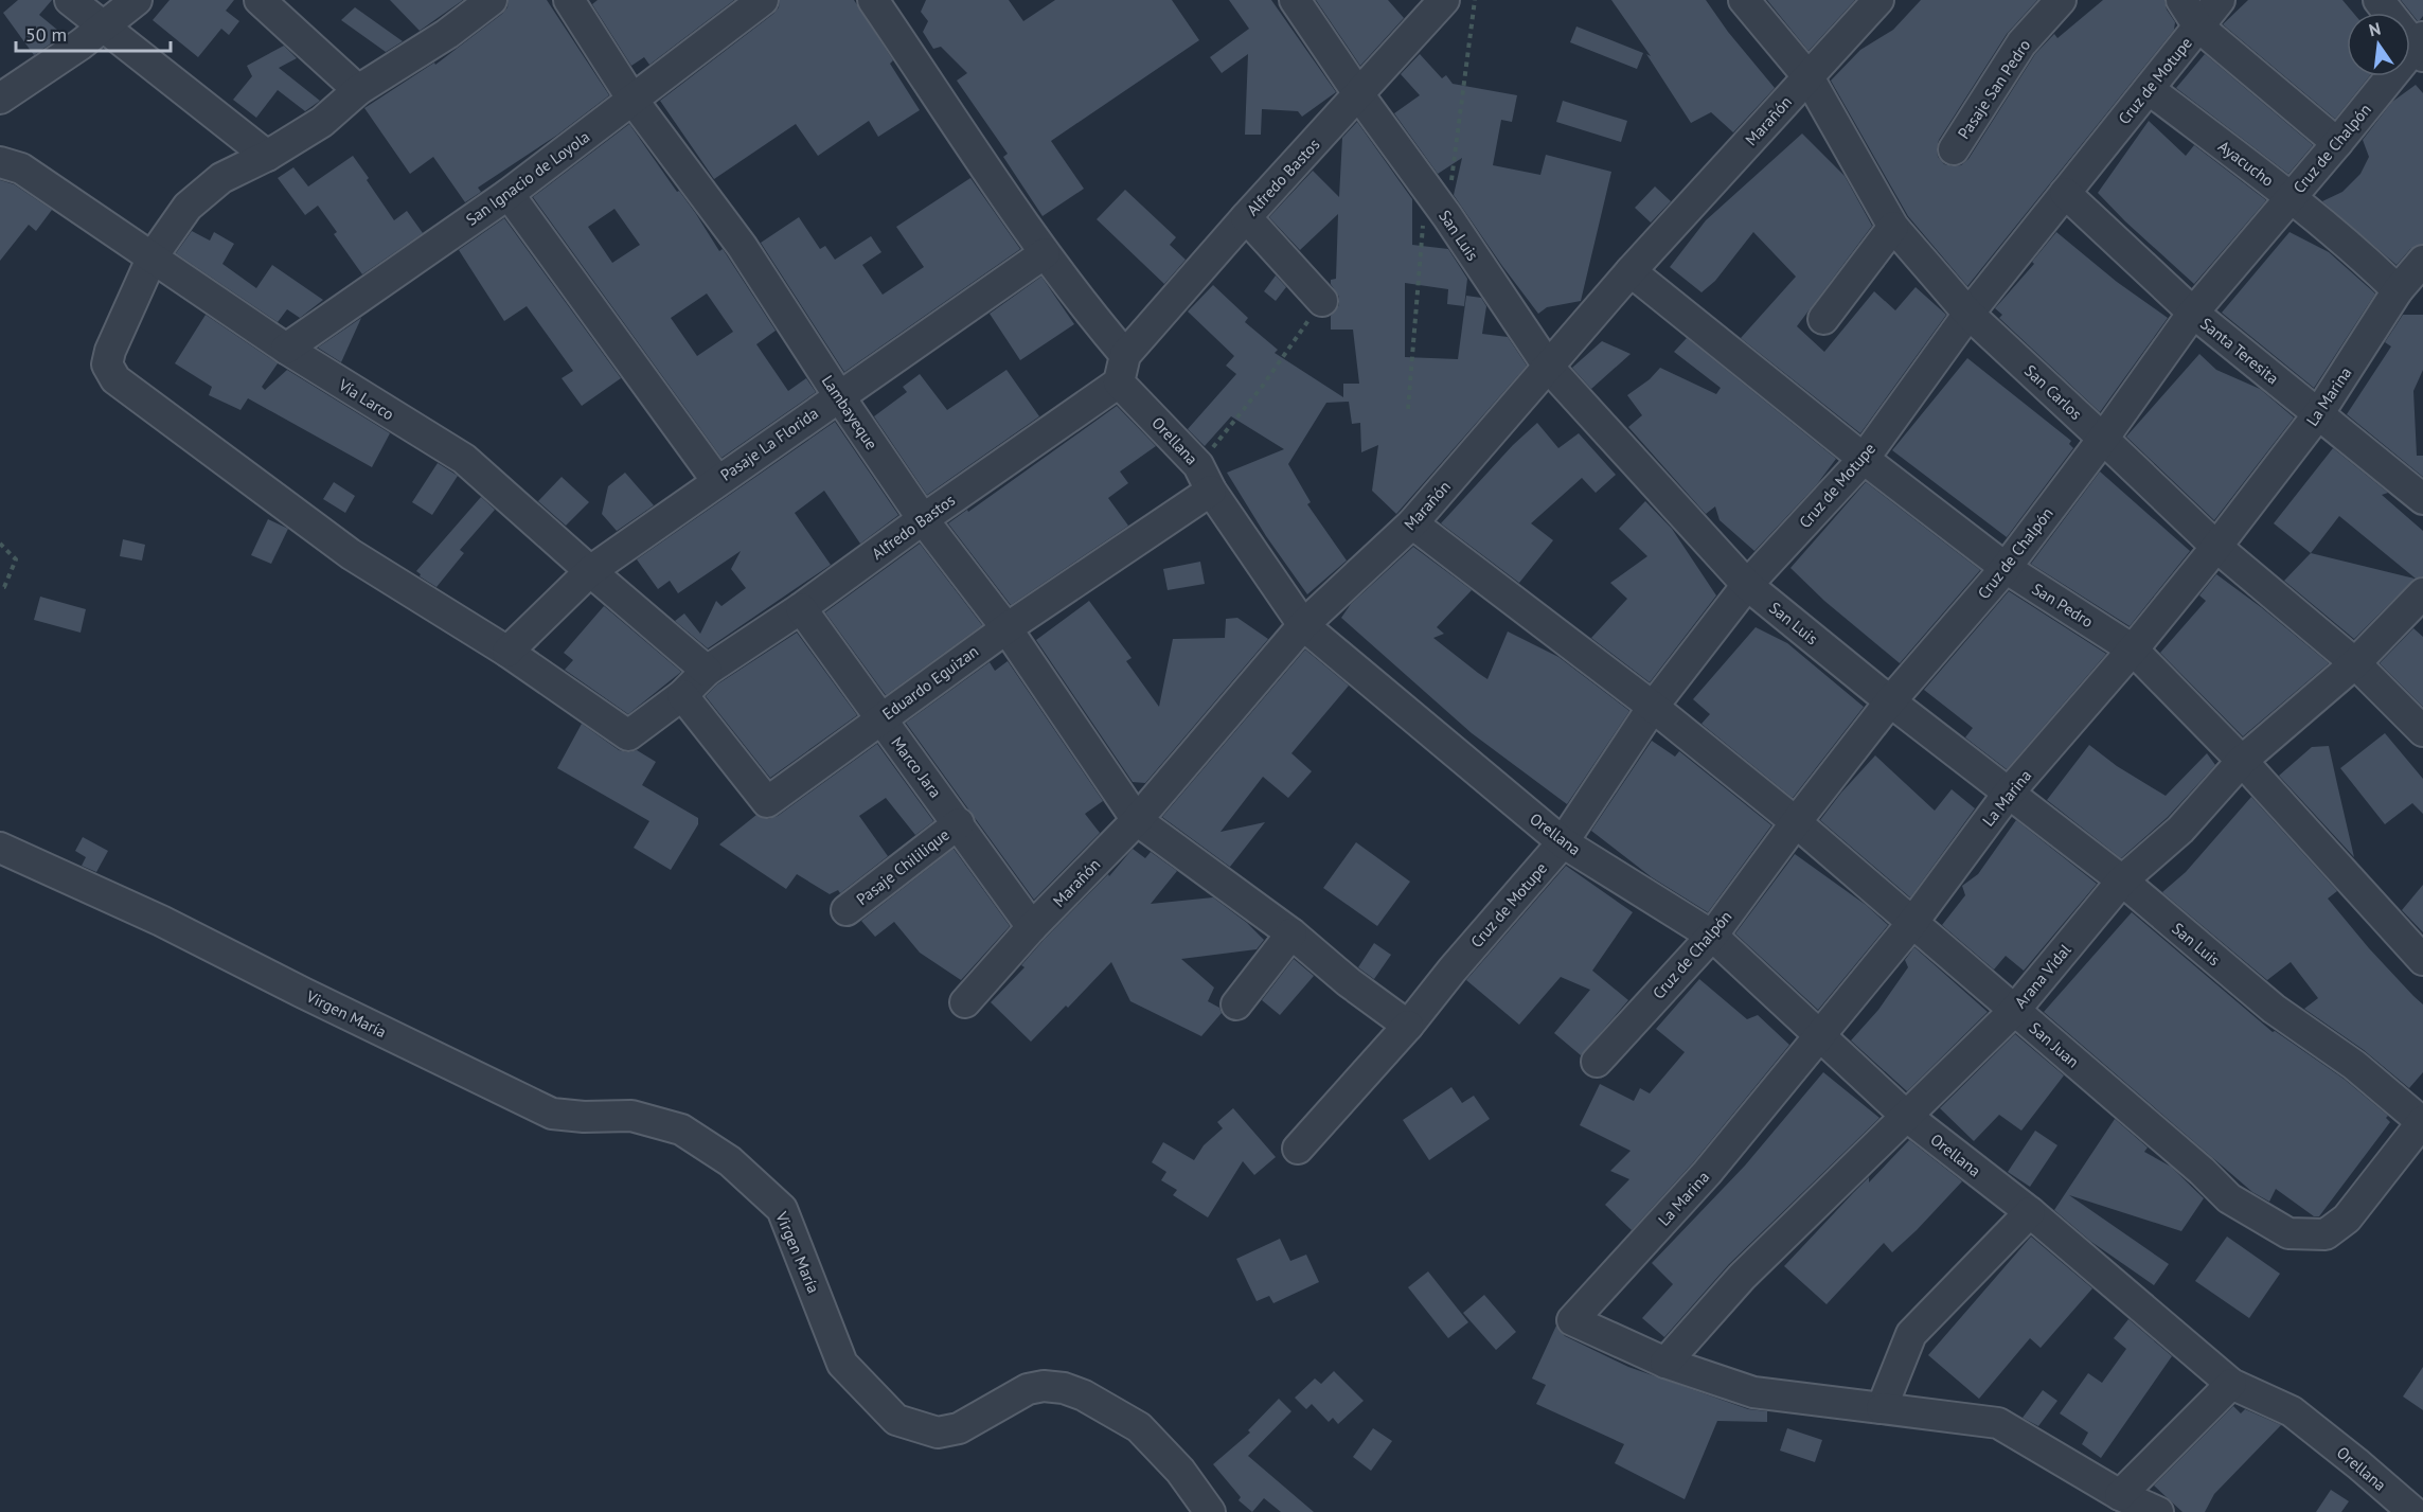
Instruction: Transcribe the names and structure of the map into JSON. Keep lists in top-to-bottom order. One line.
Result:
{"streets":{"street":["Cruz de Motupe","Pasaje San Pedro","Marañón","Cruz de Chalpón","Ayacucho","Alfredo Bastos","San Ignacio de Loyola","San Luis","Santa Teresita","San Carlos","La Marina","Vía Larco","Lambayeque","Orellana","Pasaje La Florida","San Pedro","Eduardo Eguizan","Marco Jara","Pasaje Chililique","Arana Vidal","Virgen María","San Juan"]},"crossings":[["Cruz de Motupe","Ayacucho"],["Cruz de Motupe","San Luis"],["Cruz de Motupe","Santa Teresita"],["Cruz de Motupe","San Carlos"],["Cruz de Motupe","Lambayeque"],["Cruz de Motupe","Orellana"],["Cruz de Motupe","San Pedro"],["Cruz de Motupe","San Juan"],["Marañón","San Luis"],["Marañón","San Carlos"],["Marañón","Lambayeque"],["Marañón","Orellana"],["Marañón","San Pedro"],["Marañón","Marco Jara"],["Marañón","San Juan"],["Cruz de Chalpón","Ayacucho"],["Cruz de Chalpón","San Luis"],["Cruz de Chalpón","Santa Teresita"],["Cruz de Chalpón","San Carlos"],["Cruz de Chalpón","Orellana"],["Cruz de Chalpón","San Pedro"],["Cruz de Chalpón","San Juan"],["Ayacucho","La Marina"],["Alfredo Bastos","San Luis"],["Alfredo Bastos","Vía Larco"],["Alfredo Bastos","Lambayeque"],["Alfredo Bastos","Orellana"],["Alfredo Bastos","Pasaje La Florida"],["Alfredo Bastos","Eduardo Eguizan"],["Alfredo Bastos","Marco Jara"],["San Ignacio de Loyola","Vía Larco"],["San Ignacio de Loyola","Lambayeque"],["San Luis","La Marina"],["San Luis","Arana Vidal"],["San Luis","San Juan"],["Santa Teresita","La Marina"],["San Carlos","La Marina"],["San Carlos","Arana Vidal"],["La Marina","Orellana"],["La Marina","San Pedro"],["La Marina","Arana Vidal"],["La Marina","San Juan"],["Vía Larco","Pasaje La Florida"],["Lambayeque","Pasaje La Florida"],["Lambayeque","Eduardo Eguizan"],["Orellana","Pasaje La Florida"],["Orellana","Eduardo Eguizan"],["Orellana","Arana Vidal"],["San Pedro","Arana Vidal"],["Eduardo Eguizan","Marco Jara"],["Marco Jara","Pasaje Chililique"],["Arana Vidal","San Juan"]],"scale_bar":"50 m","north":"top"}
